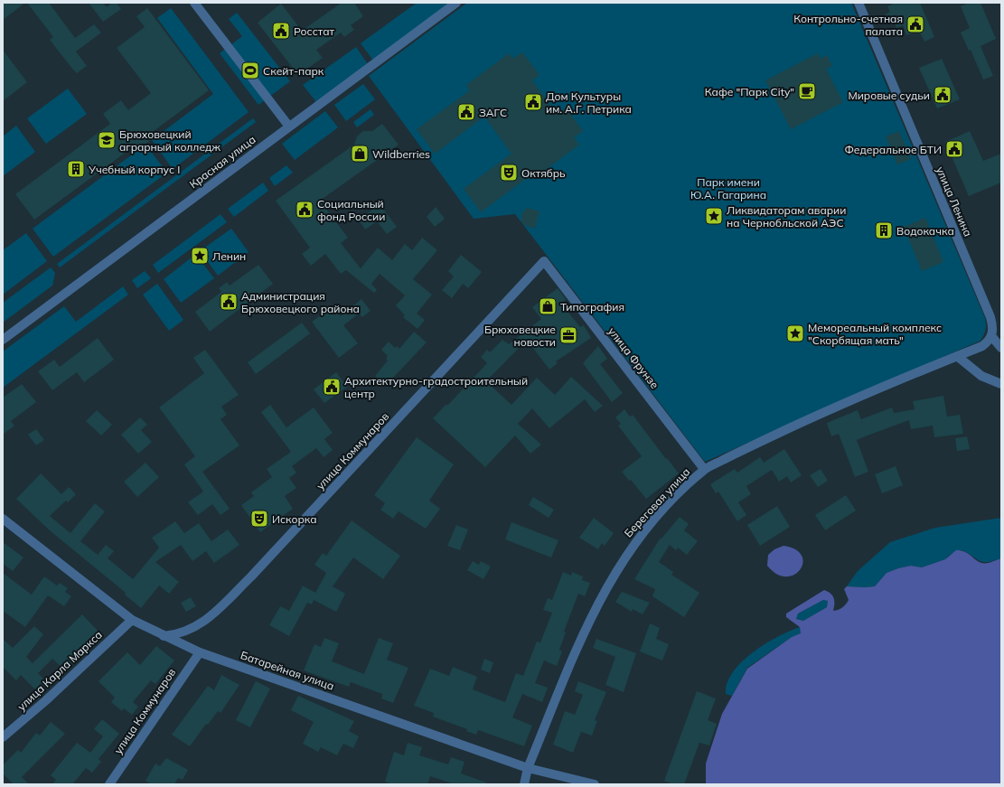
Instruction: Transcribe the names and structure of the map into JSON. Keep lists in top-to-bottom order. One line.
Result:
{"streets":{"street":["Красная улица","улица Ленина","улица Фрунзе","улица Коммунаров","Береговая улица","улица Карла Маркса","Батарейная улица"]},"crossings":[["улица Ленина","Береговая улица"],["улица Фрунзе","улица Коммунаров"],["улица Фрунзе","Береговая улица"],["улица Коммунаров","Батарейная улица"],["Береговая улица","Батарейная улица"],["улица Карла Маркса","Батарейная улица"]],"parks":["Парк имени Ю.А. Гагарина"],"places":{"public building":["Контрольно-счетная палата","Росстат","Мировые судьи","Дом Культуры им. А.Г. Петрика","ЗАГС","Федеральное БТИ","Социальный фонд России","Администрация Брюховецкого района","Архитектурно-градостроительный центр"],"sports":["Скейт-парк"],"cafe":["Кафе \"Парк City\""],"school or university":["Брюховецкий аграрный колледж"],"shop":["Wildberries","Типография"],"building":["Учебный корпус I","Водокачка"],"theatre":["Октябрь","Искорка"],"place":["Ликвидаторам аварии на Чернобльской АЭС","Ленин","Мемореальный комплекс \"Cкорбящая мать\""],"office":["Брюховецкие новости"]}}
